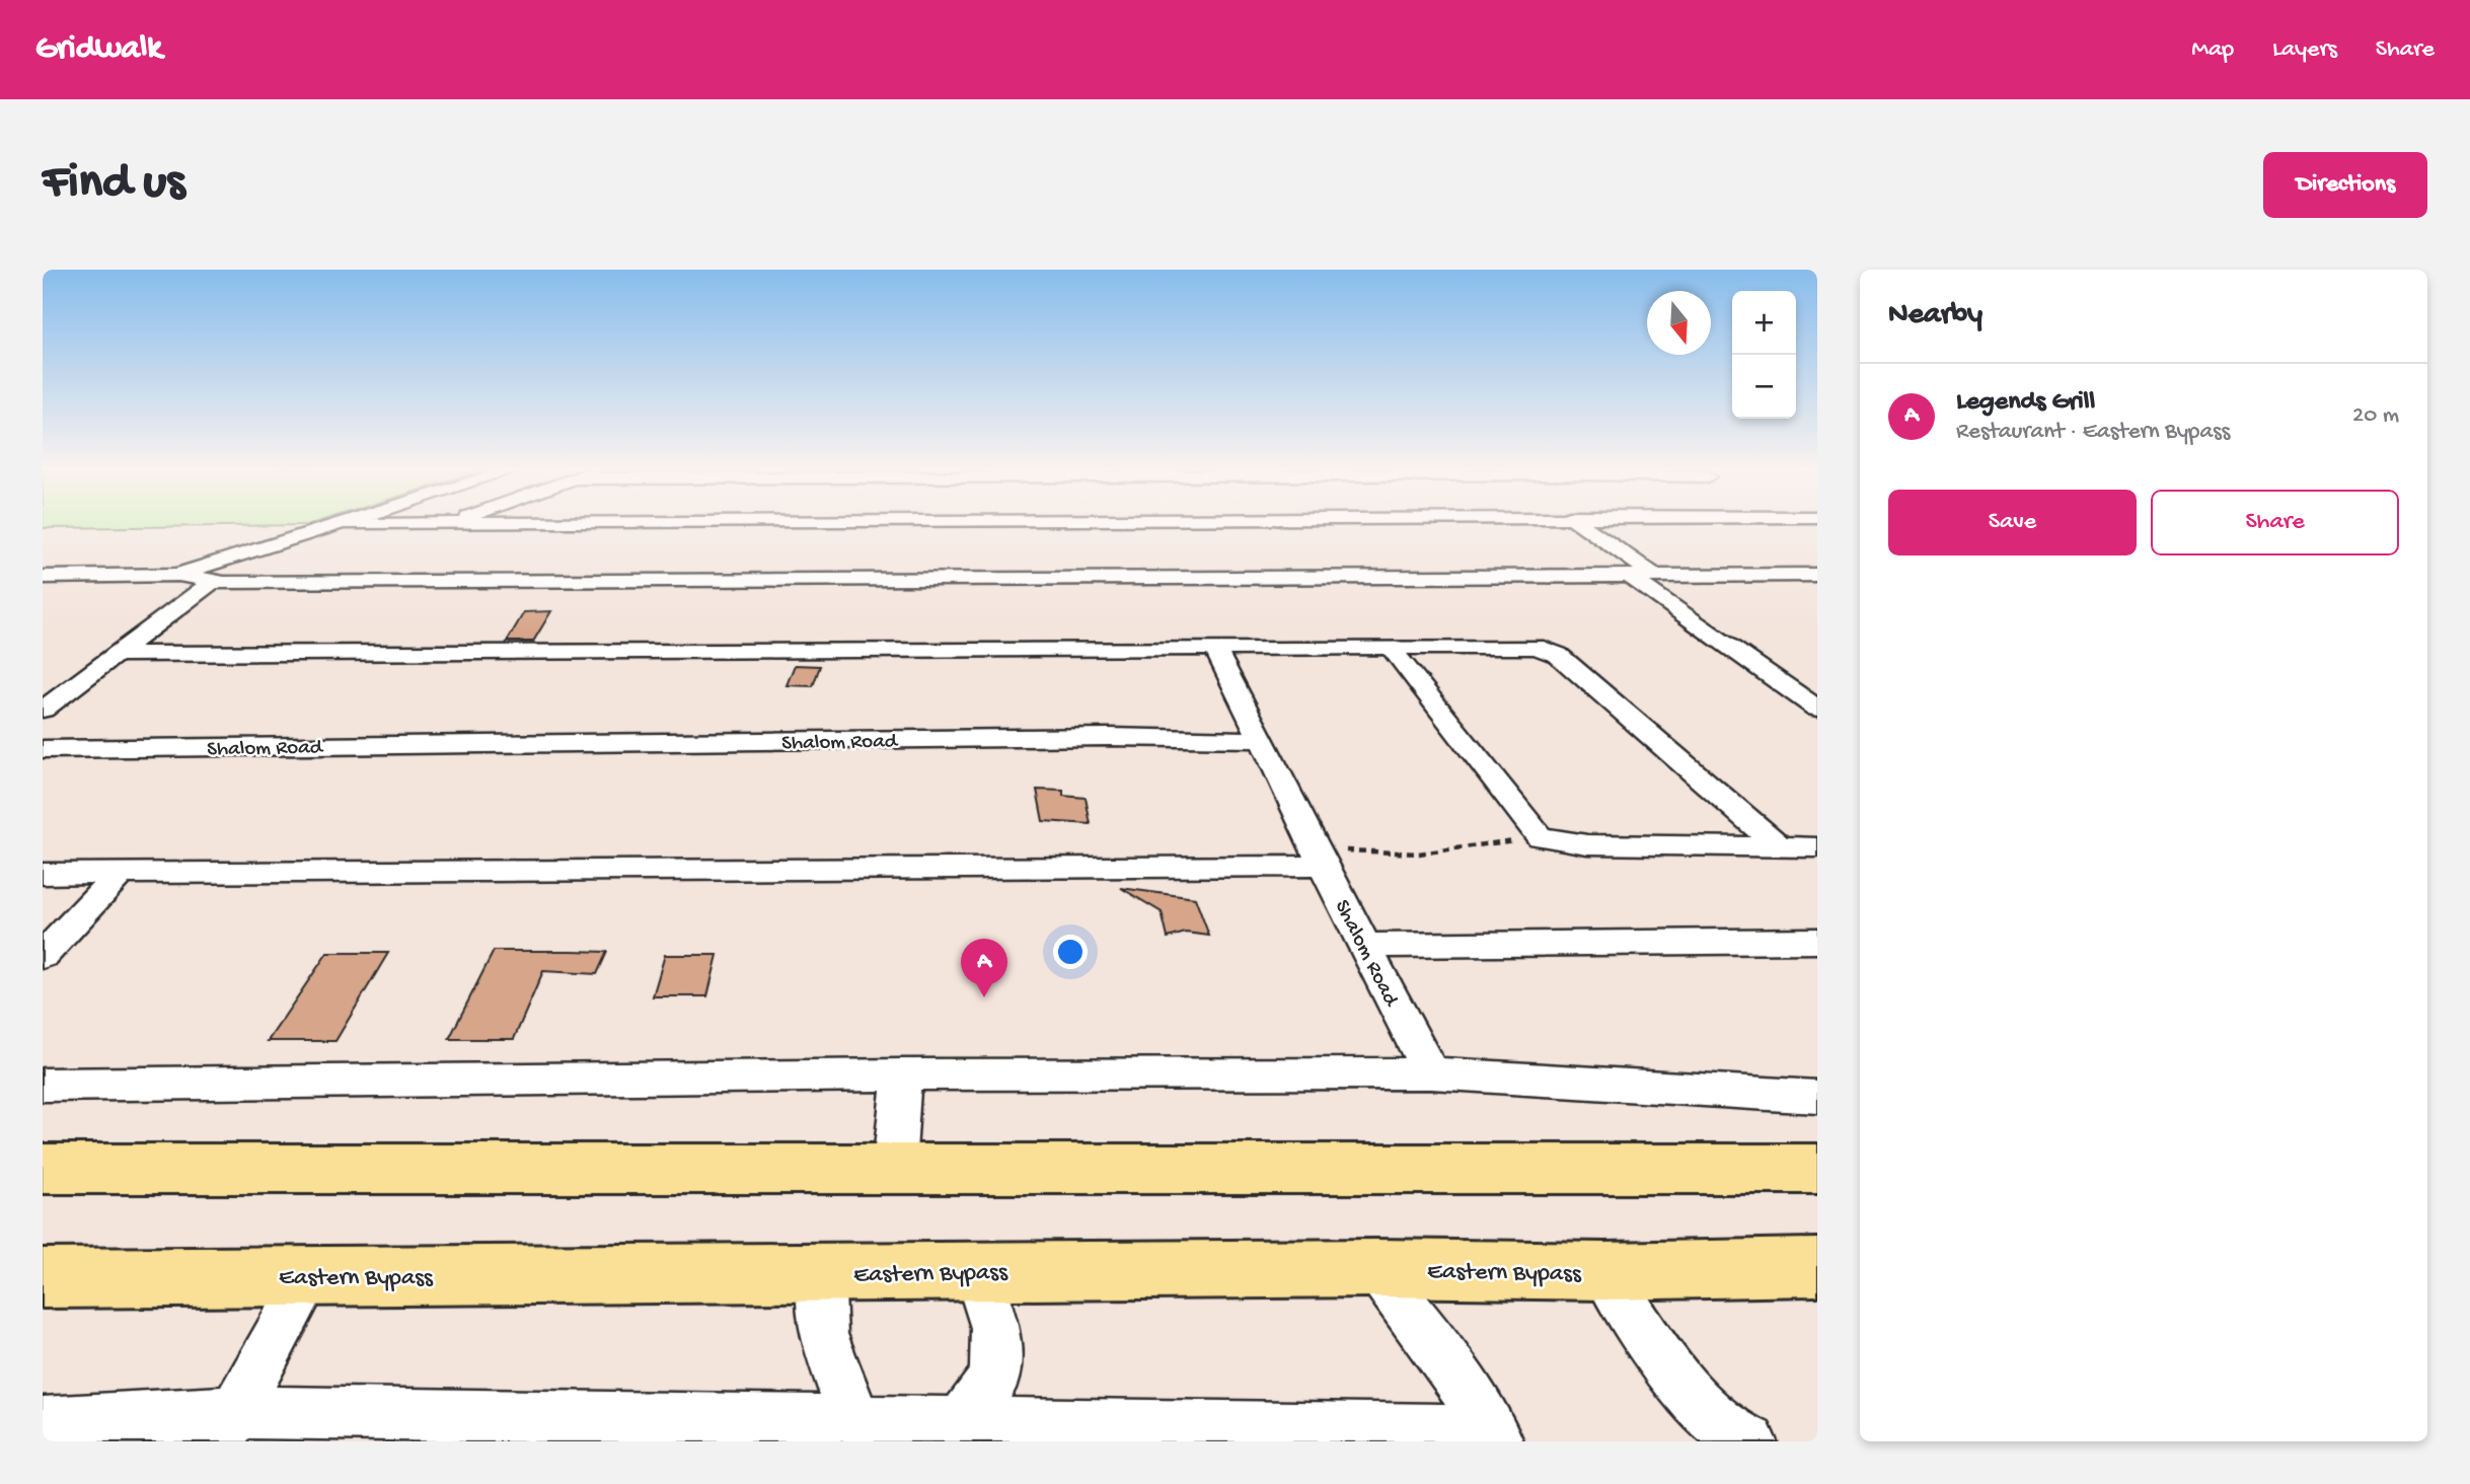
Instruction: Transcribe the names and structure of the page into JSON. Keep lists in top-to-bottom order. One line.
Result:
{"streets":{"main road":["Eastern Bypass"],"street":["Shalom Road"]},"north":"bottom","page":{"header":"Gridwalk","nav":["Map","Layers","Share"],"buttons":["Directions",["Save","Share"]],"title":"Find us","heading":"Nearby","map_buttons":["+","−"],"list":[{"mark":"A","name":"Legends Grill","note":"Restaurant · Eastern Bypass","value":"20 m"}],"pins":"A"}}
